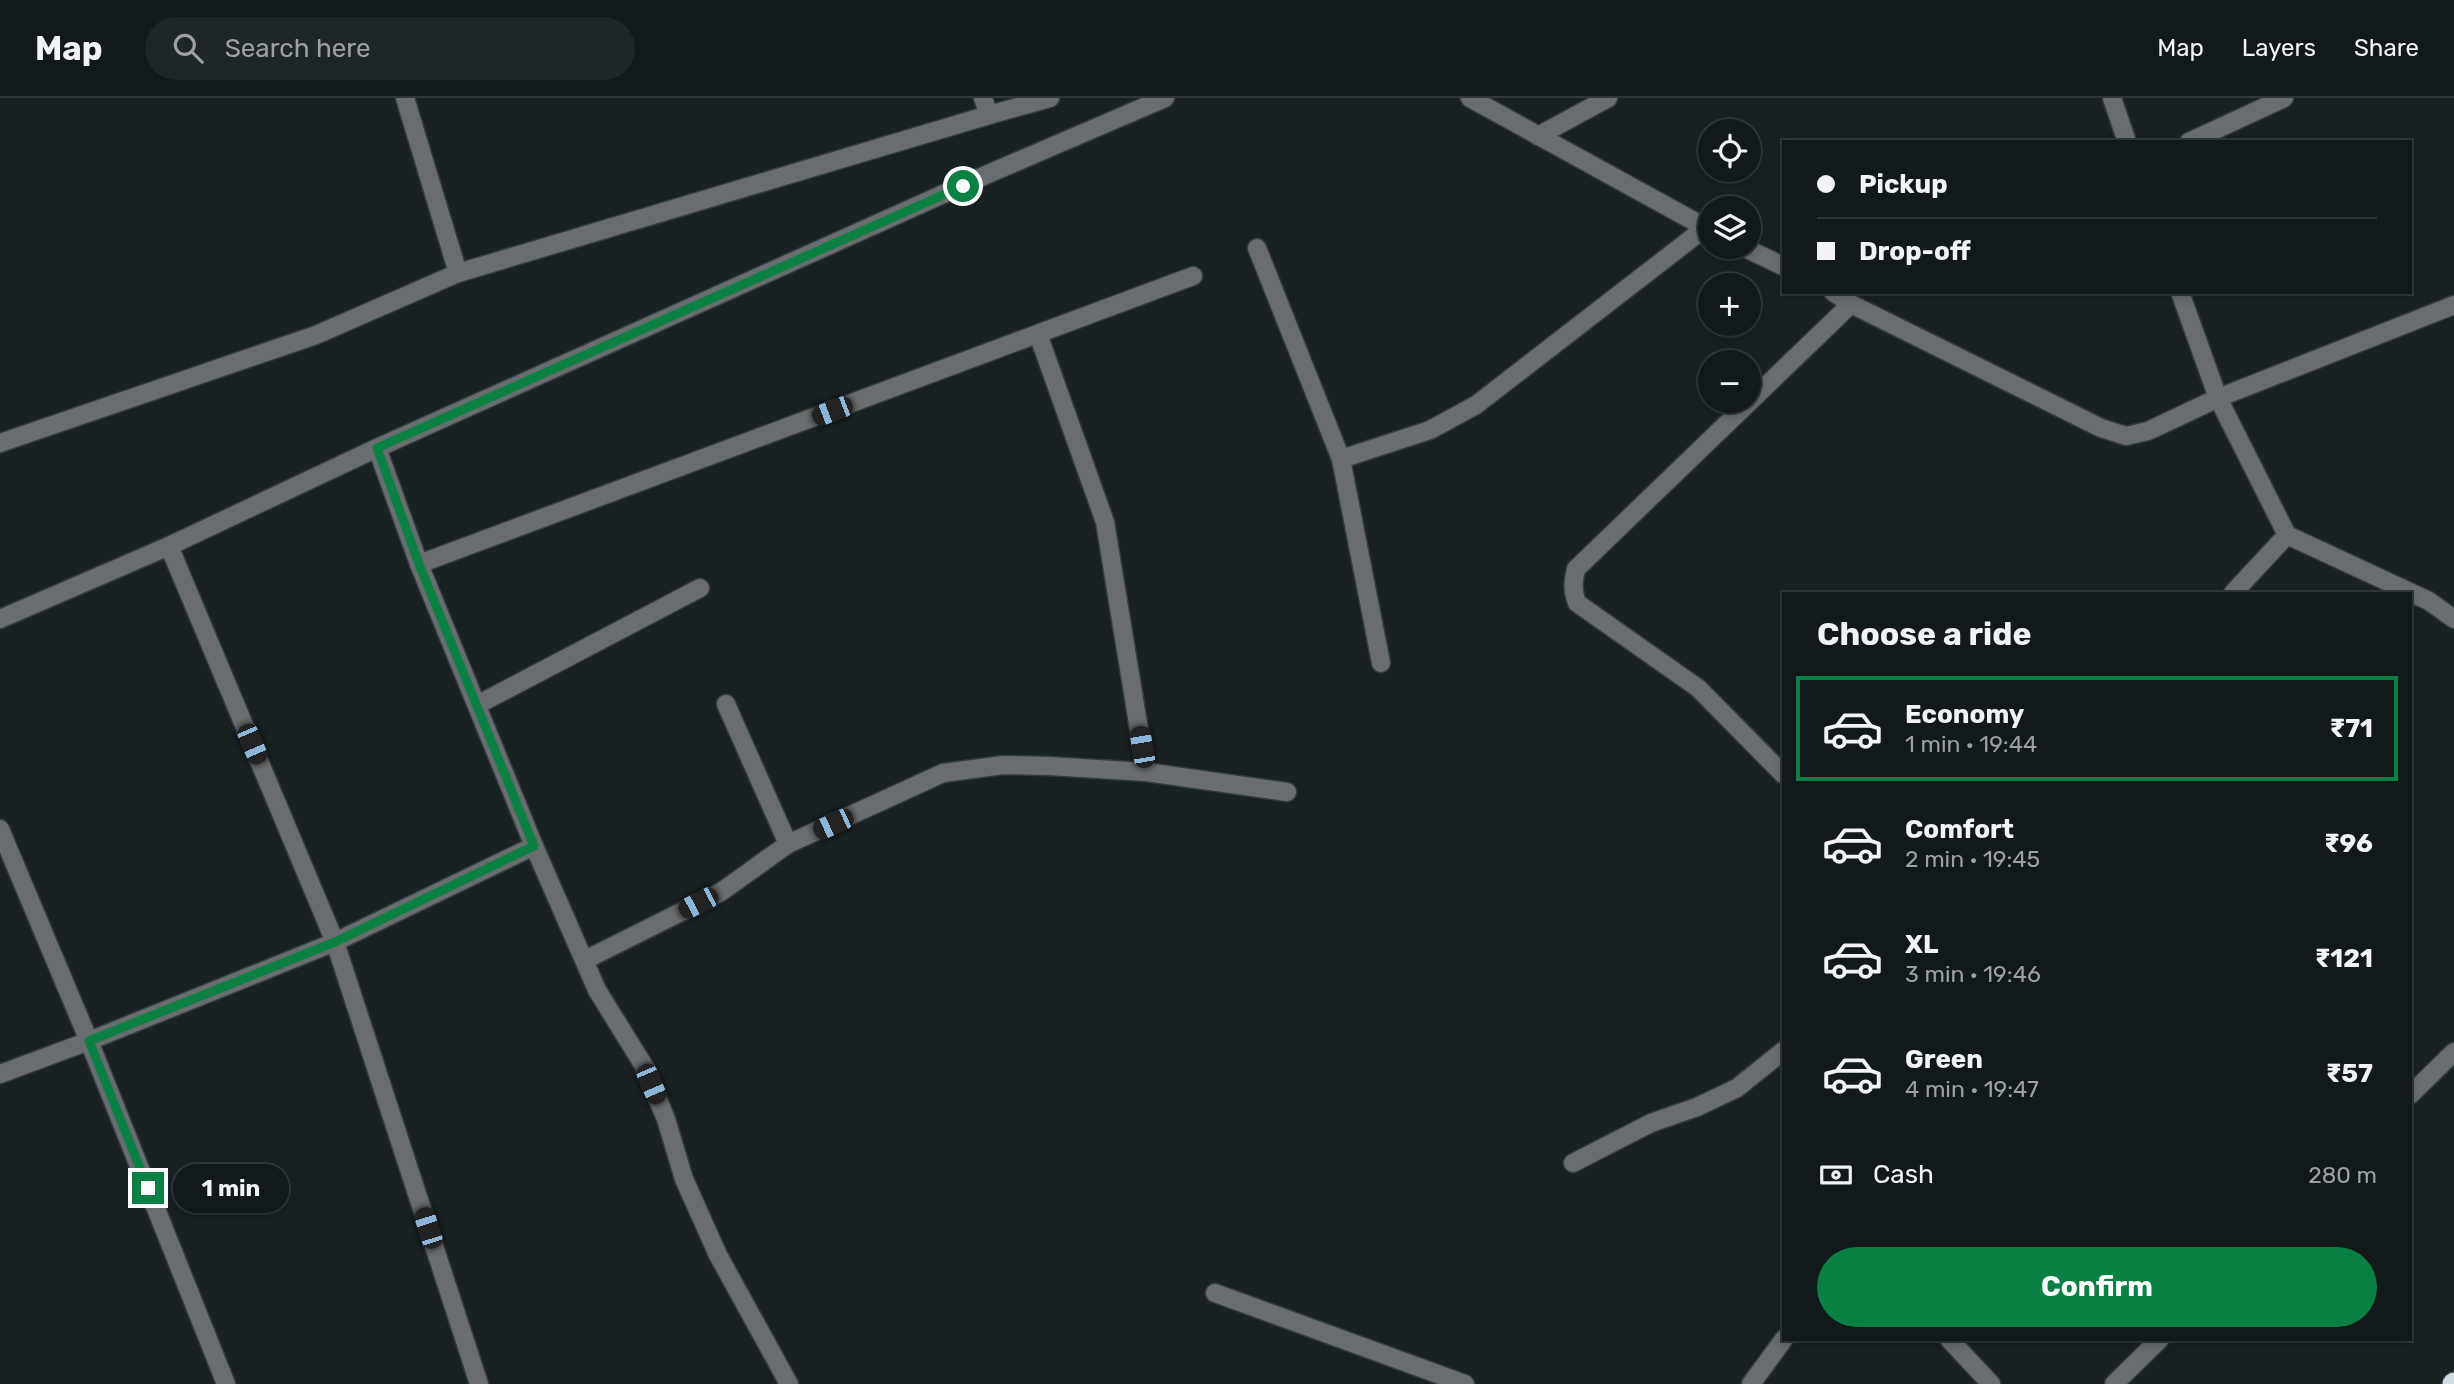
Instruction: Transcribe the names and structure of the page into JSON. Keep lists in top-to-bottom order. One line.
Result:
{"page":{"header":"Map","search":"Search here","nav":["Map","Layers","Share"],"map_buttons":["+","−"],"banner":["Pickup","Drop-off"],"heading":"Choose a ride","list":[{"name":"Economy","note":"1 min · 19:44","value":"₹71"},{"name":"Comfort","note":"2 min · 19:45","value":"₹96"},{"name":"XL","note":"3 min · 19:46","value":"₹121"},{"name":"Green","note":"4 min · 19:47","value":"₹57"}],"pay":["Cash","280 m"],"bubble":"1 min","buttons":"Confirm"}}
